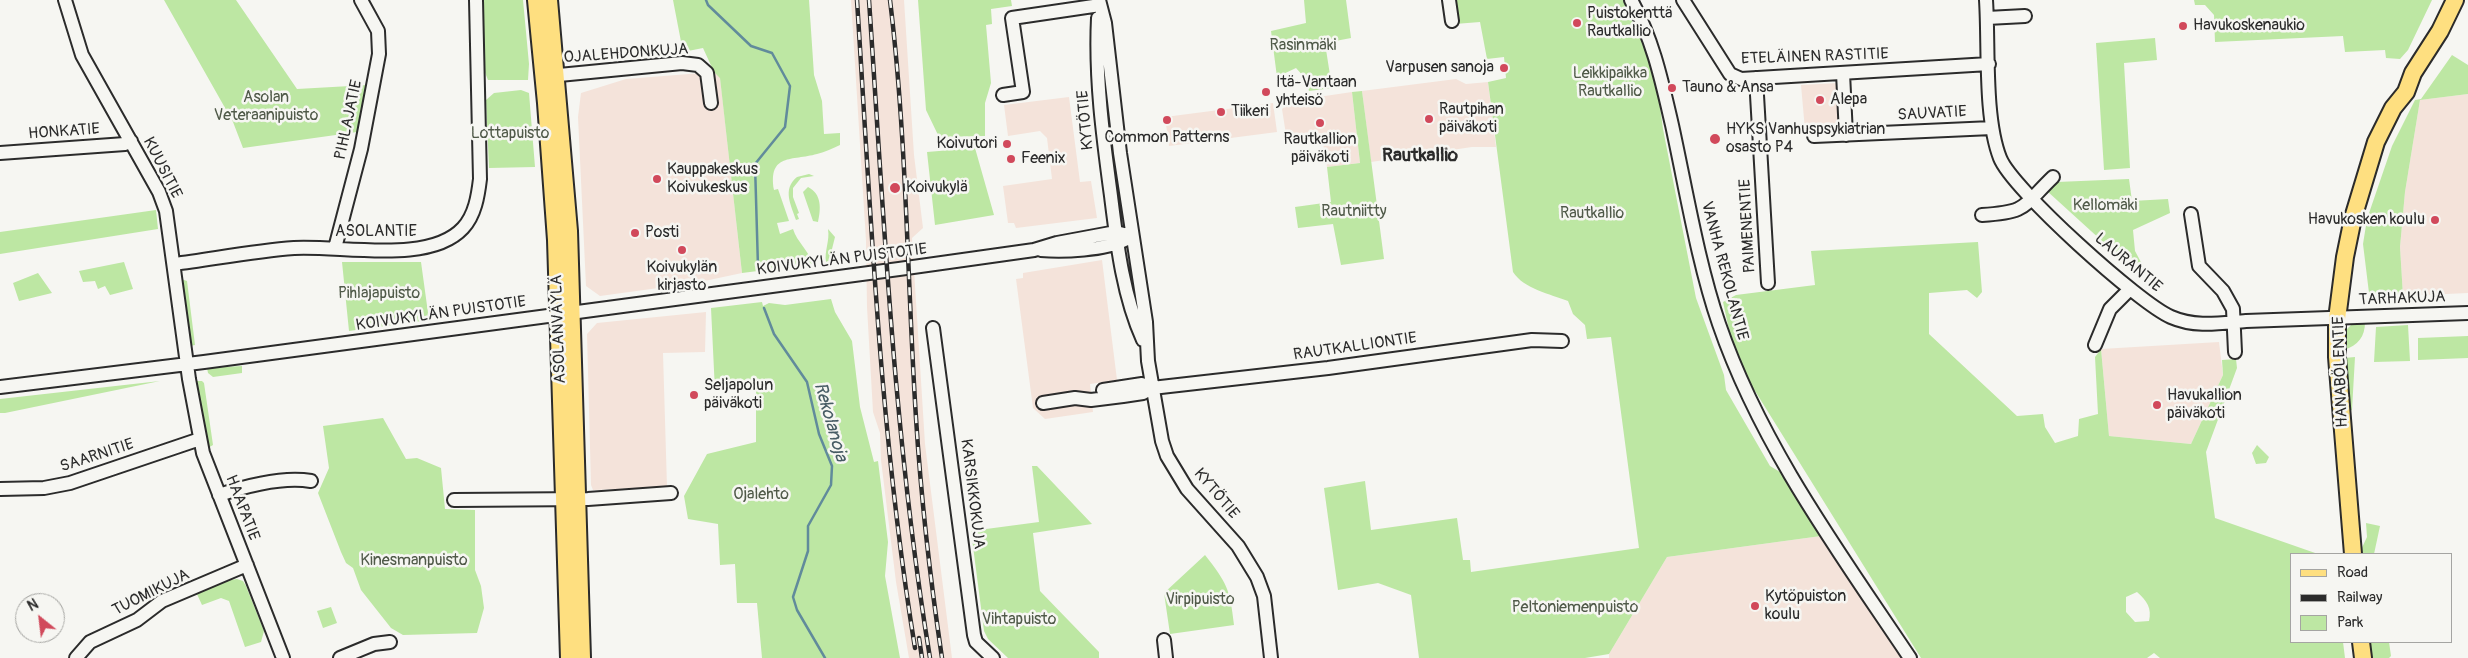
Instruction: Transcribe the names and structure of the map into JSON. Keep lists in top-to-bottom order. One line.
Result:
{"streets":{"main road":["ASOLANVÄYLÄ","HANABÖLENTIE"],"street":["OJALEHDONKUJA","ETELÄINEN RASTITIE","SAUVATIE","PIHLAJATIE","KYTÖTIE","HONKATIE","KUUSITIE","PAIMENENTIE","ASOLANTIE","KOIVUKYLÄN PUISTOTIE","LAURANTIE","VANHA REKOLANTIE","TARHAKUJA","RAUTKALLIONTIE","SAARNITIE","KARSIKKOKUJA","HAAPATIE","TUOMIKUJA"]},"crossings":[["OJALEHDONKUJA","ASOLANVÄYLÄ"],["ETELÄINEN RASTITIE","PAIMENENTIE"],["ETELÄINEN RASTITIE","LAURANTIE"],["SAUVATIE","LAURANTIE"],["PIHLAJATIE","ASOLANTIE"],["KYTÖTIE","KOIVUKYLÄN PUISTOTIE"],["KYTÖTIE","RAUTKALLIONTIE"],["HONKATIE","KUUSITIE"],["KUUSITIE","ASOLANTIE"],["KUUSITIE","KOIVUKYLÄN PUISTOTIE"],["KUUSITIE","HAAPATIE"],["KOIVUKYLÄN PUISTOTIE","ASOLANVÄYLÄ"],["KOIVUKYLÄN PUISTOTIE","HAAPATIE"],["LAURANTIE","TARHAKUJA"],["LAURANTIE","HANABÖLENTIE"],["TARHAKUJA","HANABÖLENTIE"],["SAARNITIE","HAAPATIE"],["HAAPATIE","TUOMIKUJA"]],"districts":["Rautkallio"],"water":["Rekolanoja"],"parks":["Rasinmäki","Leikkipaikka Rautkallio","Asolan Veteraanipuisto","Lottapuisto","Kellomäki","Rautniitty","Rautkallio","Pihlajapuisto","Ojalehto","Kinesmanpuisto","Virpipuisto","Peltoniemenpuisto","Vihtapuisto"],"places":["Puistokenttä Rautkallio","Havukoskenaukio","Varpusen sanoja","Tauno & Ansa","Itä-Vantaan yhteisö","Alepa","Tiikeri","Rautpihan päiväkoti","Common Patterns","Rautkallion päiväkoti","HYKS Vanhuspsykiatrian osasto P4","Koivutori","Feenix","Kauppakeskus Koivukeskus","Koivukylä","Havukosken koulu","Posti","Koivukylän kirjasto","Seljapolun päiväkoti","Havukallion päiväkoti","Kytöpuiston koulu"],"legend":["Road","Railway","Park"],"north":"top left"}
